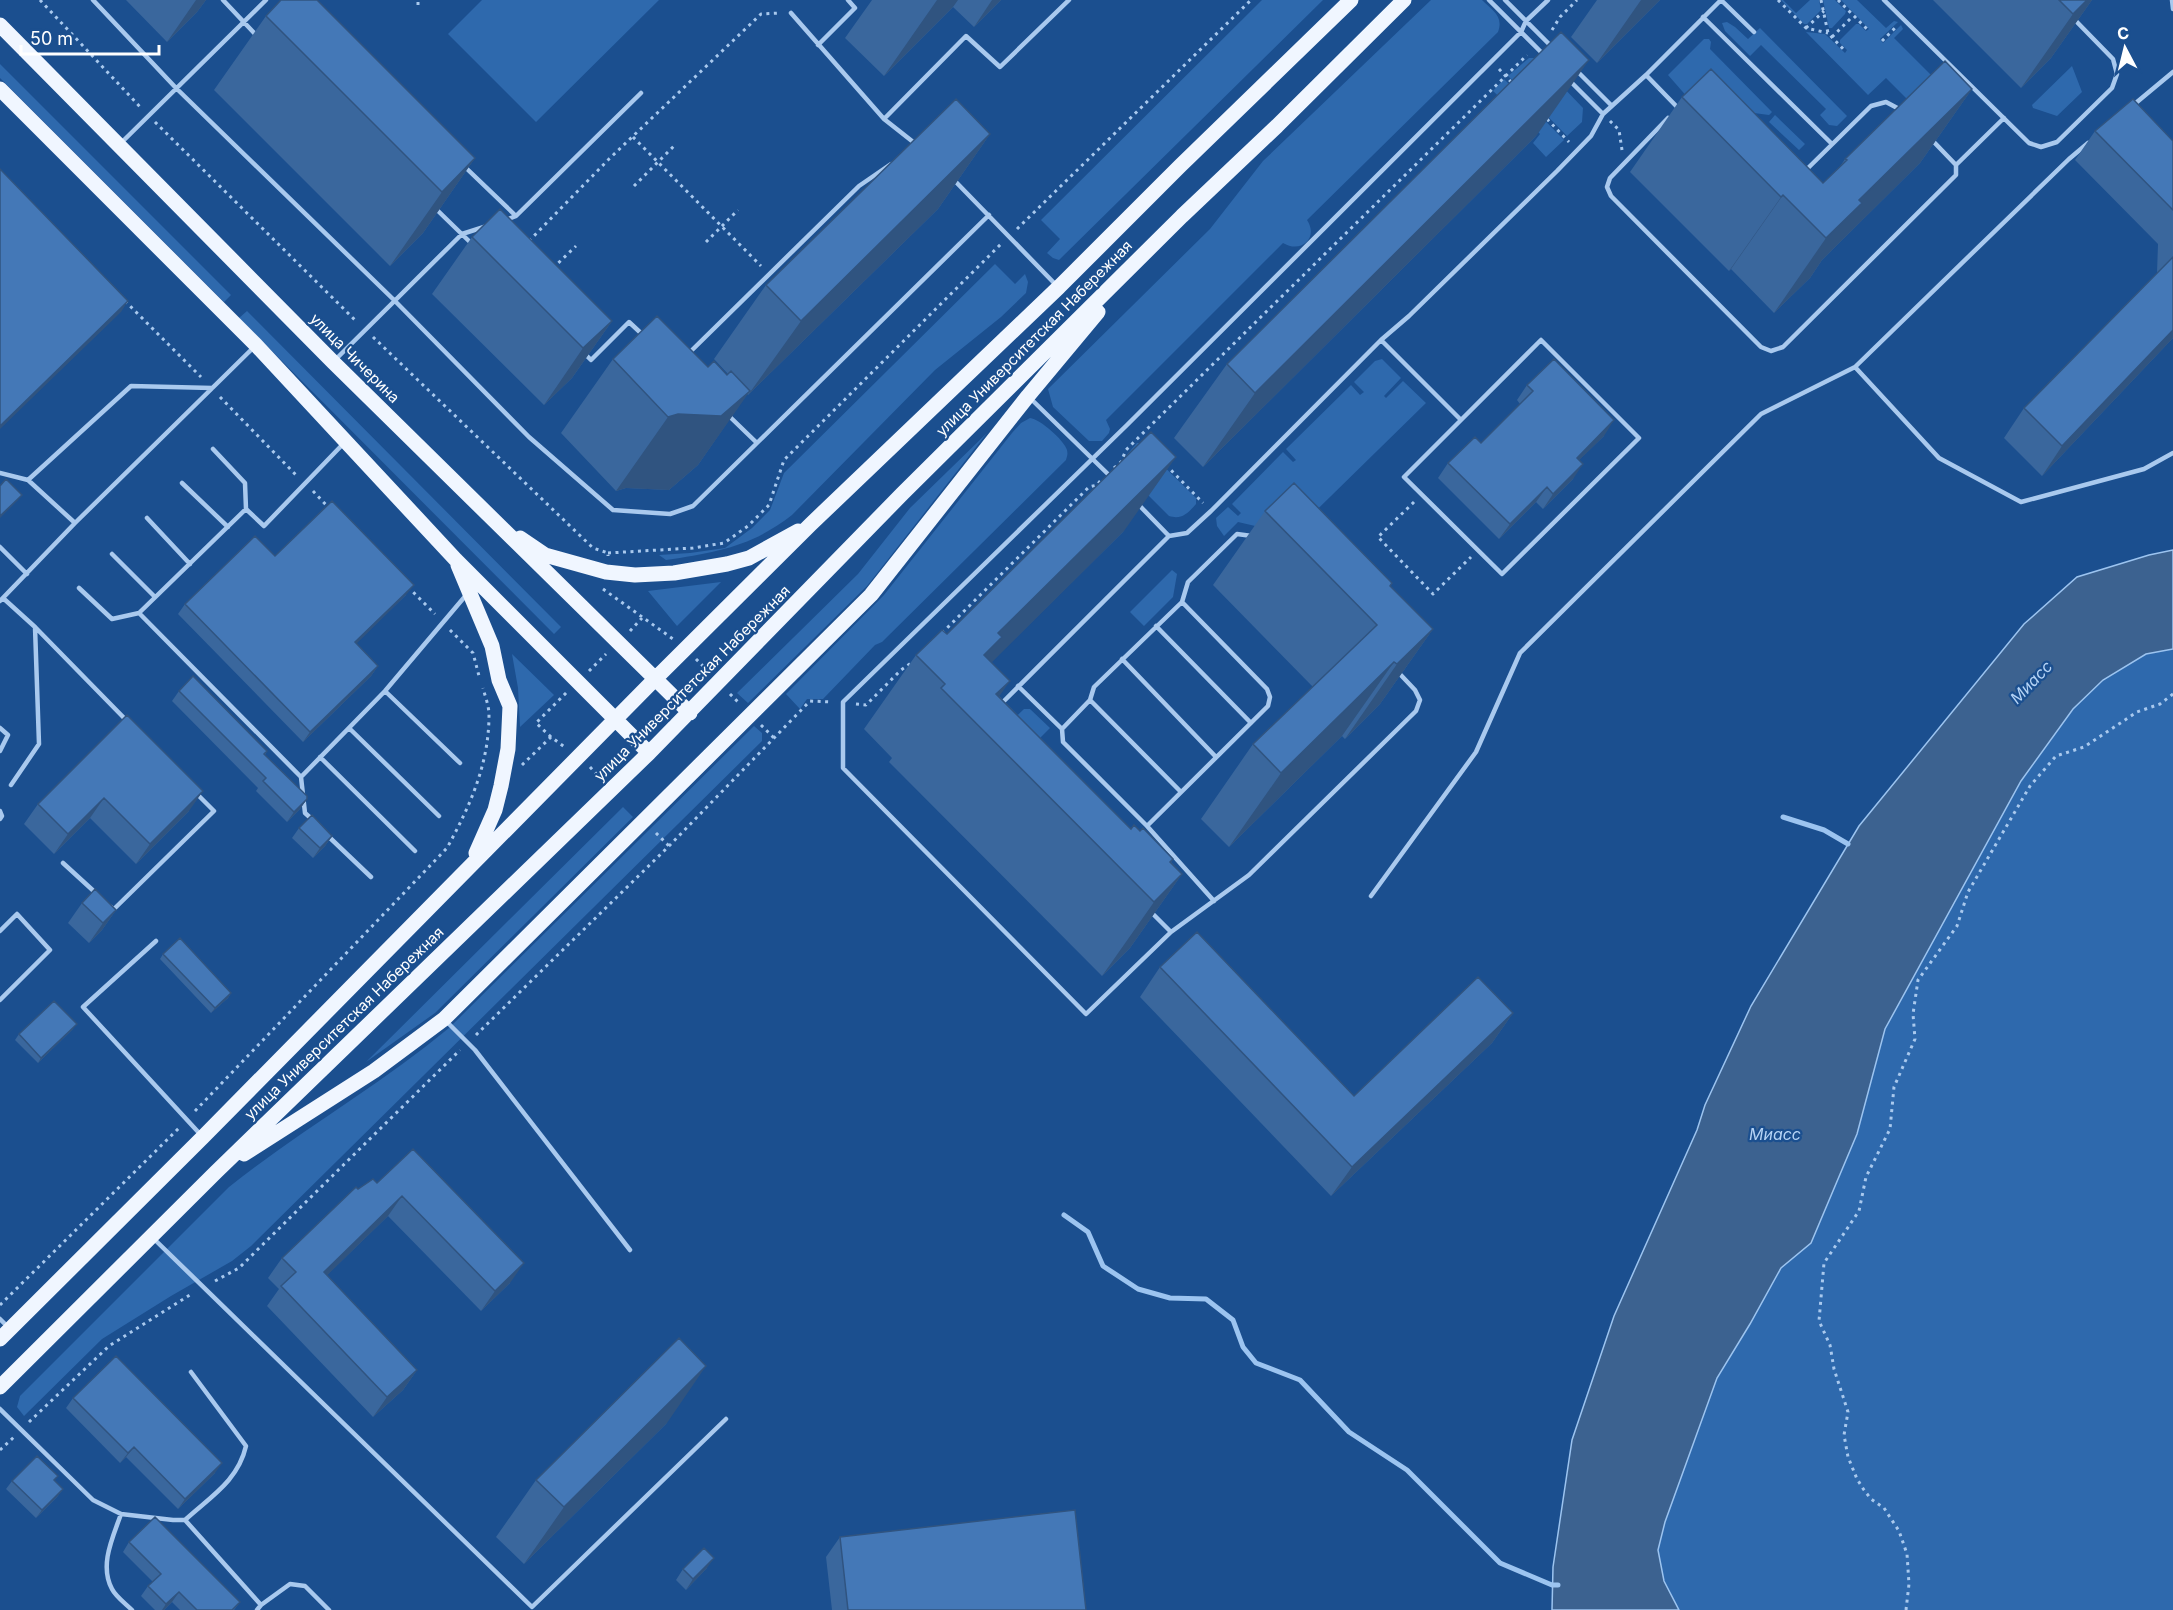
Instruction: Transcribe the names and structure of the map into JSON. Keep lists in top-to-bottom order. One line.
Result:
{"streets":{"main road":["улица Университетская Набережная","улица Чичерина"]},"crossings":[["улица Университетская Набережная","улица Чичерина"]],"water":["Миасс"],"scale_bar":"50 m","north":"top"}
